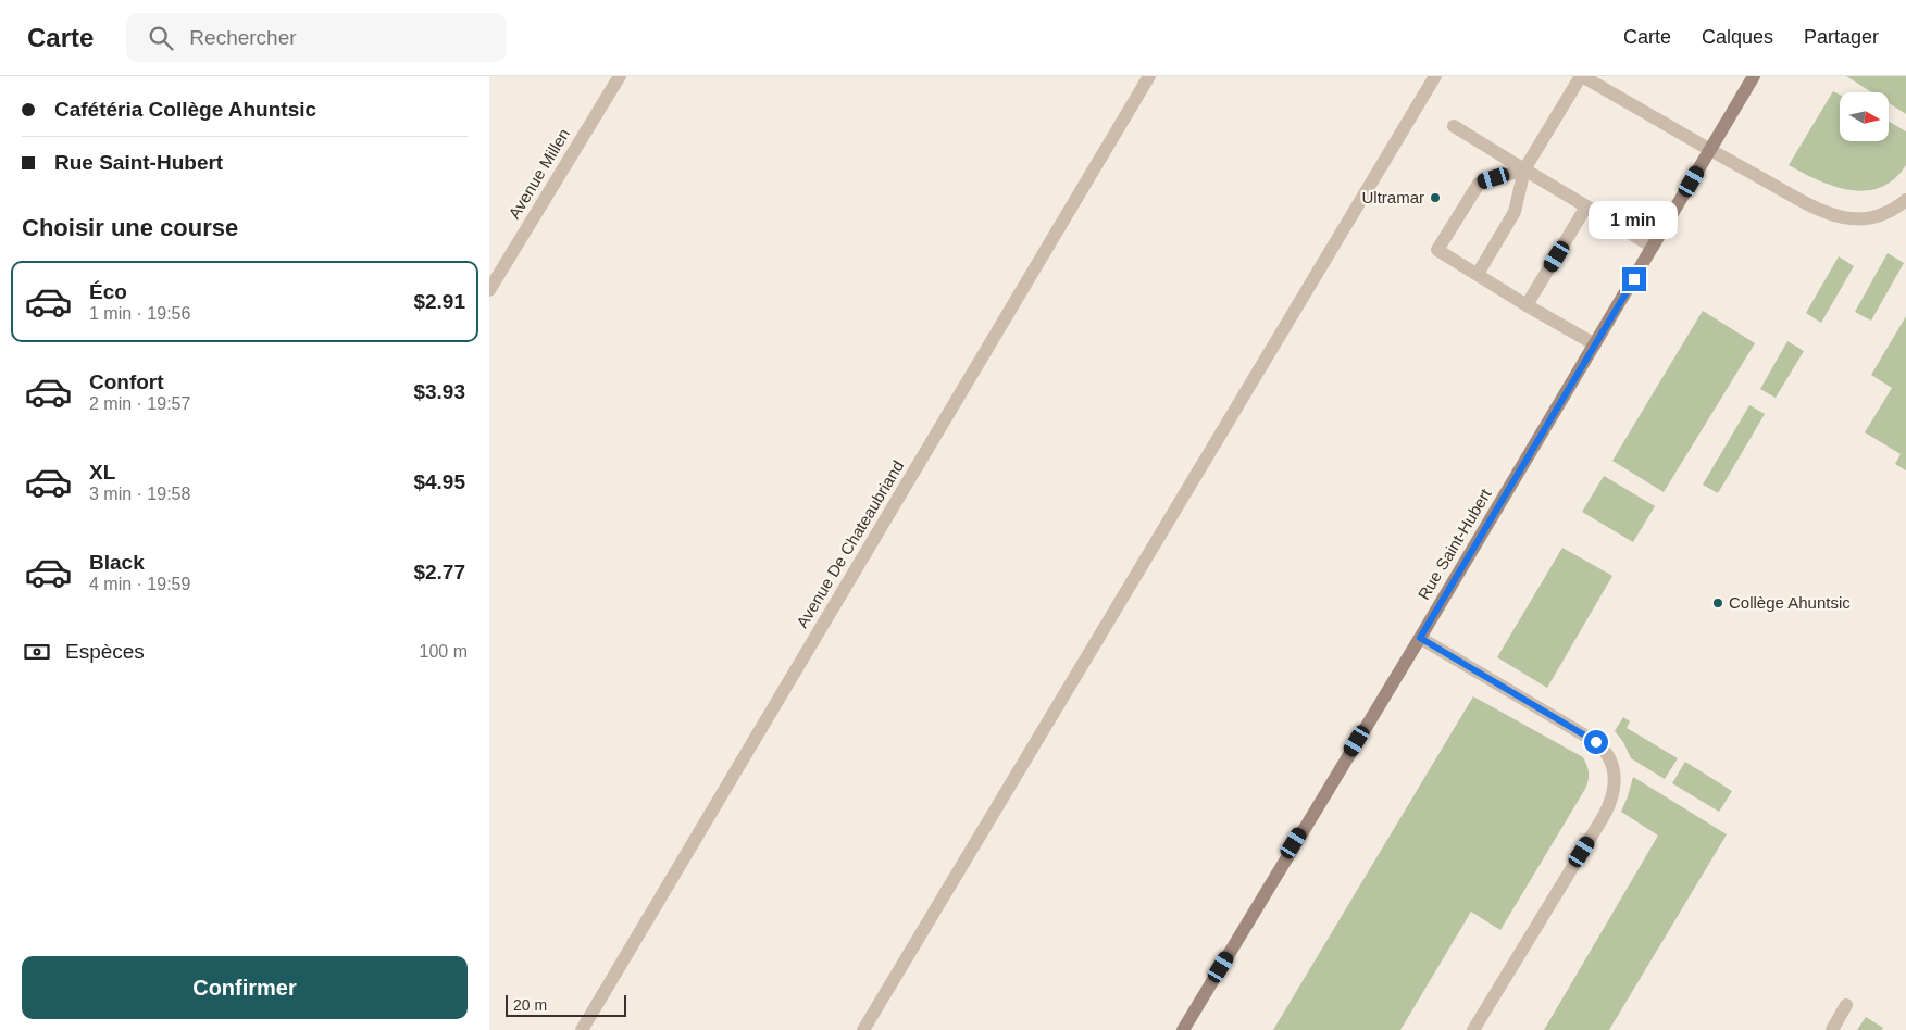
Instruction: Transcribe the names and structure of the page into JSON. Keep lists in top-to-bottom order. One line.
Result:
{"streets":{"main road":["Rue Saint-Hubert"],"street":["Avenue Millen","Avenue De Chateaubriand"]},"places":["Ultramar","Collège Ahuntsic"],"scale_bar":"20 m","north":"right","page":{"header":"Carte","search":"Rechercher","nav":["Carte","Calques","Partager"],"banner":["Cafétéria Collège Ahuntsic","Rue Saint-Hubert"],"heading":"Choisir une course","bubble":"1 min","list":[{"name":"Éco","note":"1 min · 19:56","value":"$2.91"},{"name":"Confort","note":"2 min · 19:57","value":"$3.93"},{"name":"XL","note":"3 min · 19:58","value":"$4.95"},{"name":"Black","note":"4 min · 19:59","value":"$2.77"}],"pay":["Espèces","100 m"],"buttons":"Confirmer","scale":"20 m"}}
